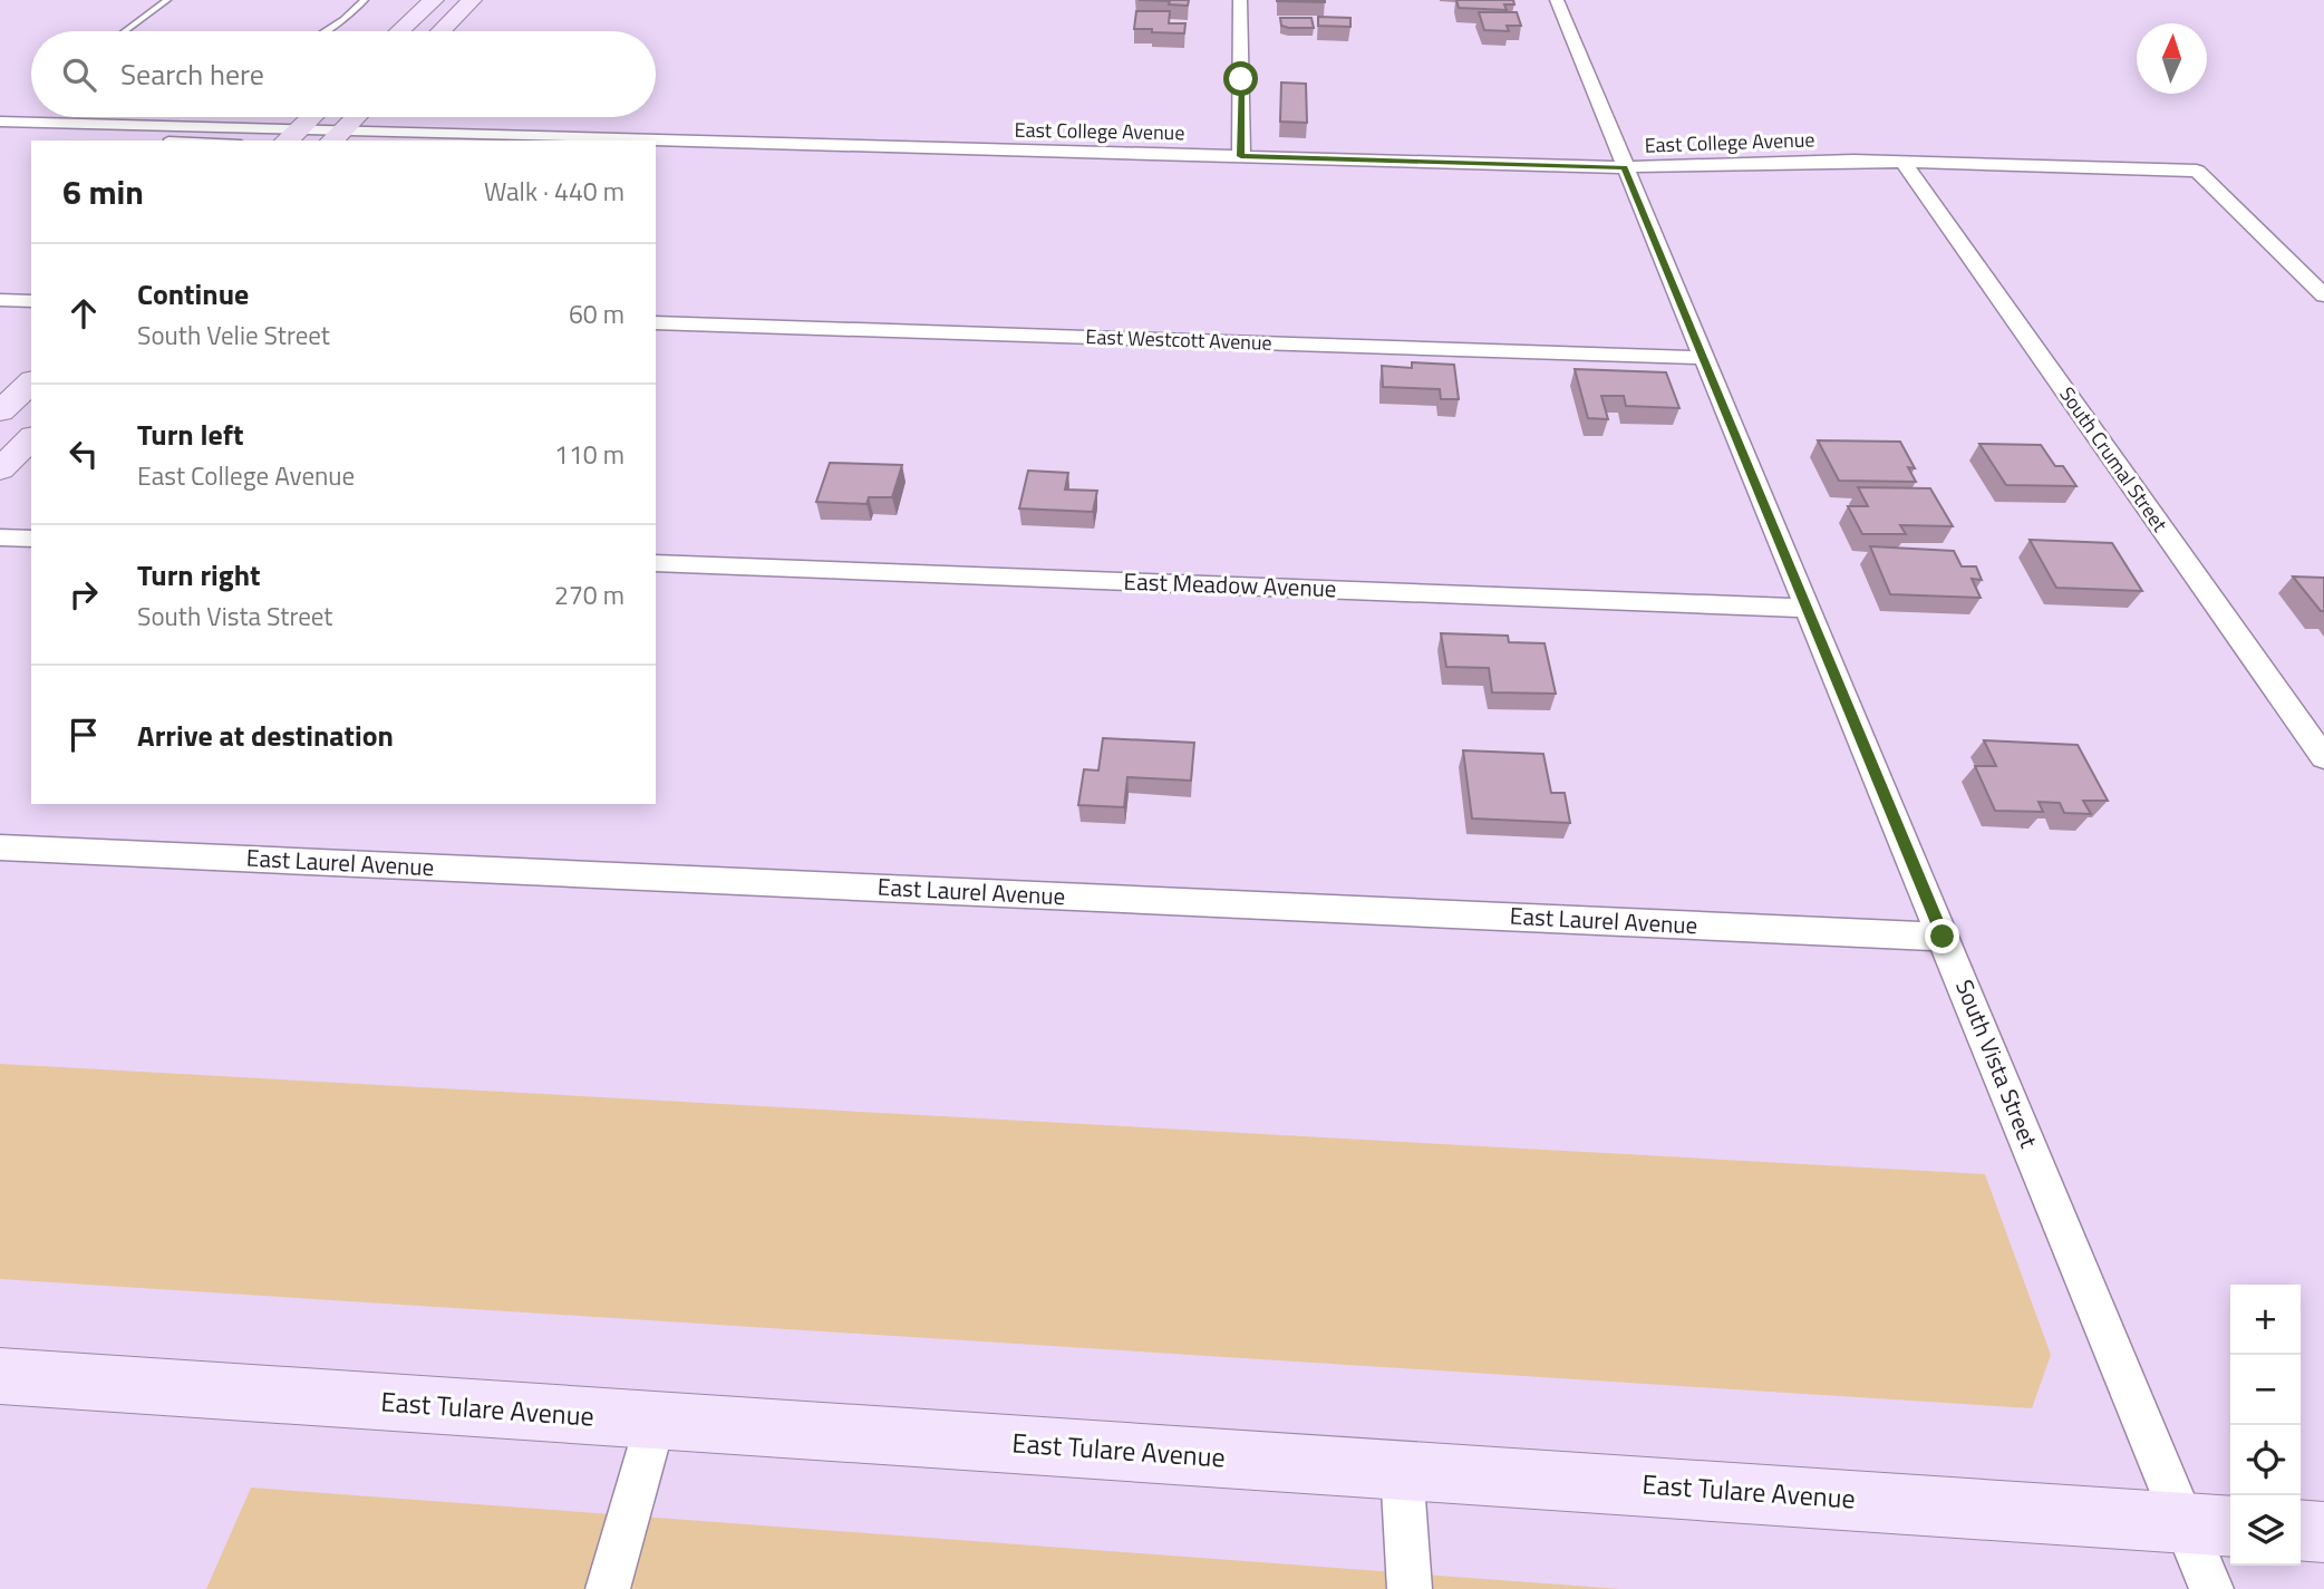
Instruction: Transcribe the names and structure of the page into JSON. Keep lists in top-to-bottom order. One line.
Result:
{"streets":{"street":["East College Avenue","East Westcott Avenue","South Crumal Street","East Meadow Avenue","East Laurel Avenue","South Vista Street","East Tulare Avenue"]},"crossings":[["East College Avenue","South Crumal Street"],["East College Avenue","South Vista Street"],["East Westcott Avenue","South Vista Street"],["East Meadow Avenue","South Vista Street"],["East Laurel Avenue","South Vista Street"],["South Vista Street","East Tulare Avenue"]],"north":"top","page":{"search":"Search here","heading":["6 min","Walk · 440 m"],"list":[["Continue","South Velie Street","60 m"],["Turn left","East College Avenue","110 m"],["Turn right","South Vista Street","270 m"],"Arrive at destination"],"map_buttons":["+","−"]}}
